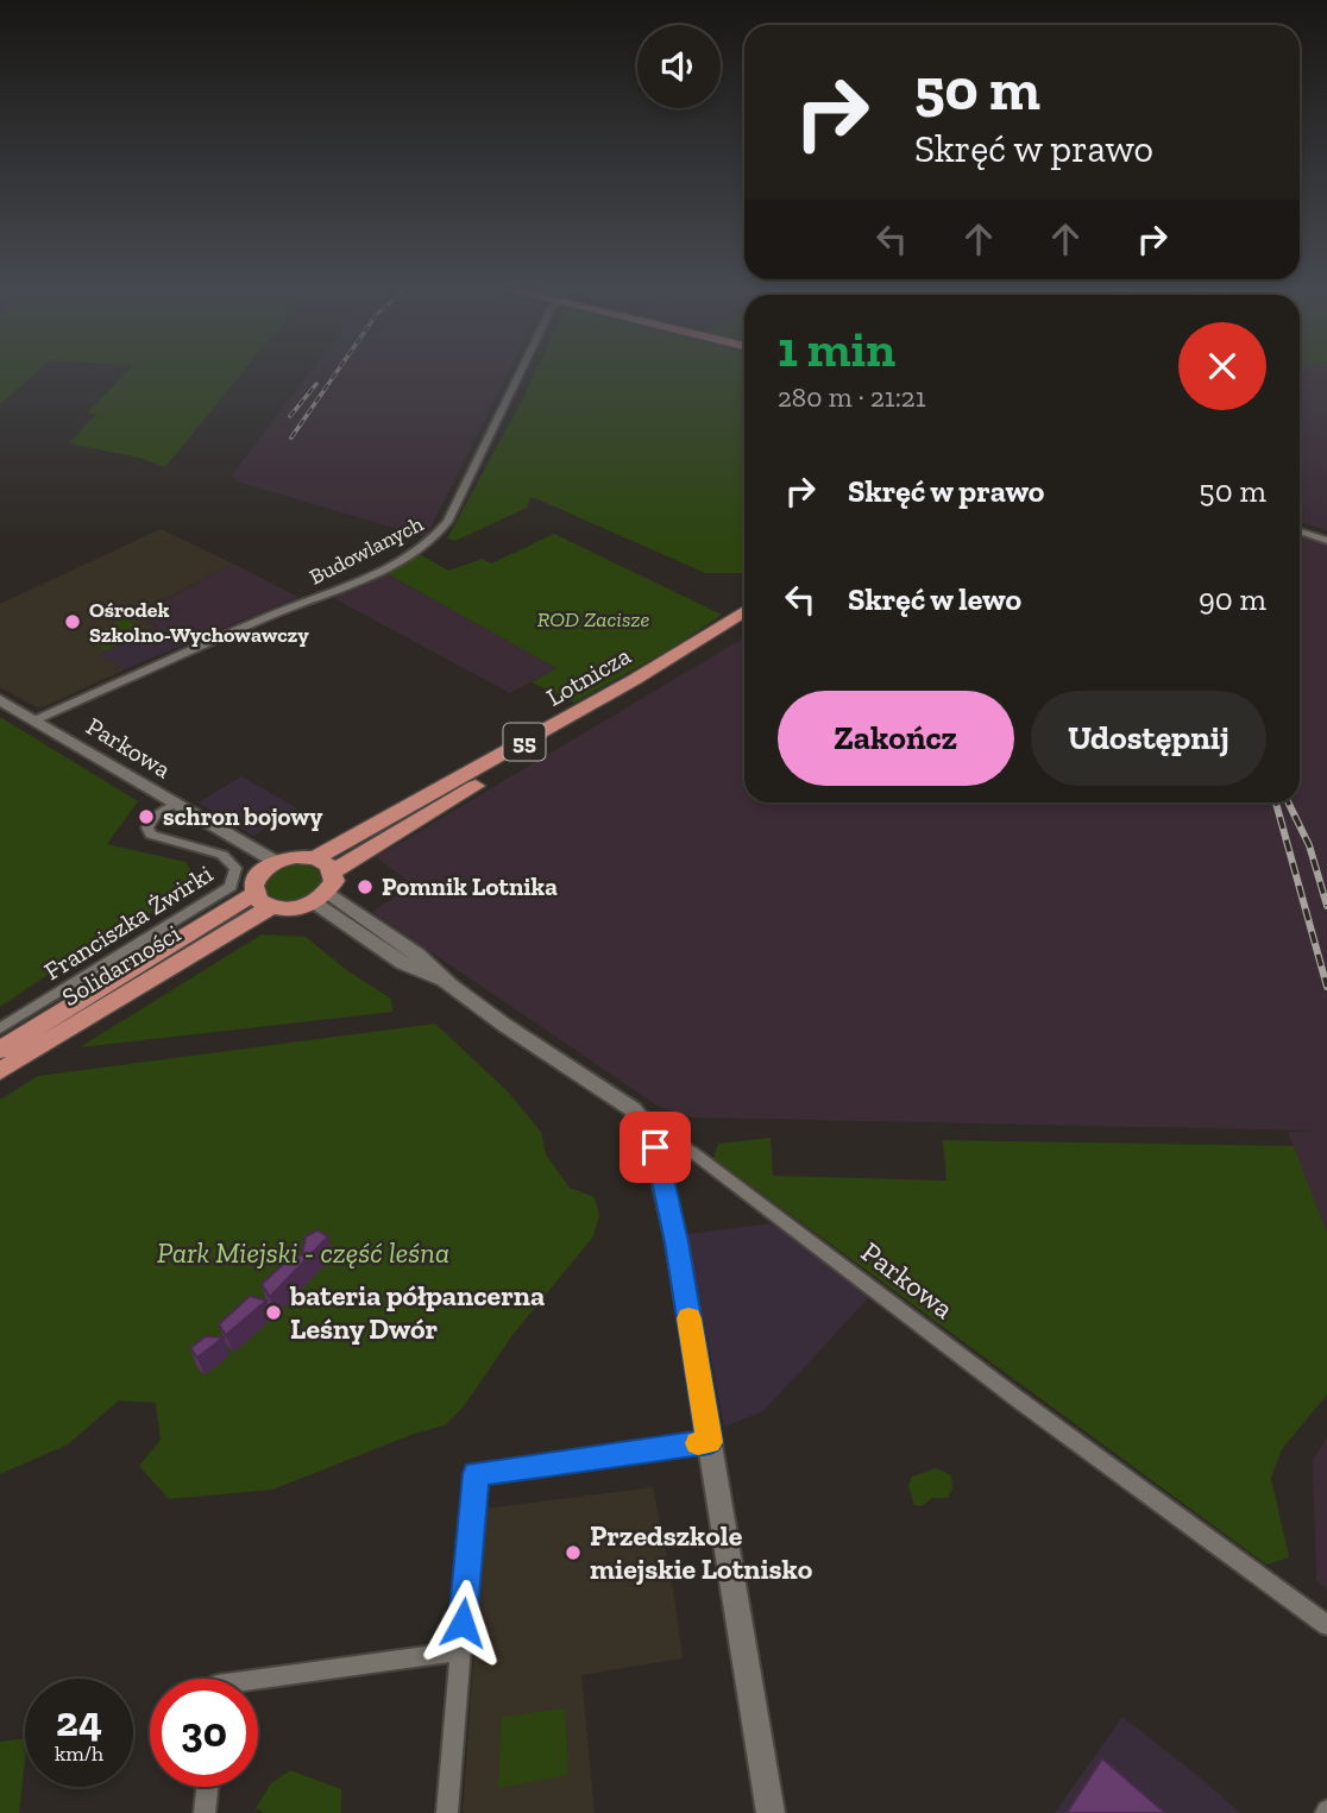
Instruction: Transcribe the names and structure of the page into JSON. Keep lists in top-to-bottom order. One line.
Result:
{"streets":{"main road":["Lotnicza","55","Solidarności"],"street":["Budowlanych","Parkowa","Franciszka Żwirki"]},"crossings":[["Budowlanych","Parkowa"],["Lotnicza","55"],["Lotnicza","Parkowa"],["Lotnicza","Solidarności"],["55","Parkowa"],["55","Solidarności"],["Parkowa","Franciszka Żwirki"],["Parkowa","Solidarności"]],"parks":["ROD Zacisze","Park Miejski - część leśna"],"places":["Ośrodek Szkolno-Wychowawczy","schron bojowy","Pomnik Lotnika","bateria półpancerna Leśny Dwór","Przedszkole miejskie Lotnisko"],"page":{"turn":["50 m","Skręć w prawo"],"heading":["1 min","280 m · 21:21"],"list":[{"name":"Skręć w prawo","value":"50 m"},{"name":"Skręć w lewo","value":"90 m"}],"buttons":["Zakończ","Udostępnij"],"speed":"24 km/h","limit":"30"}}
